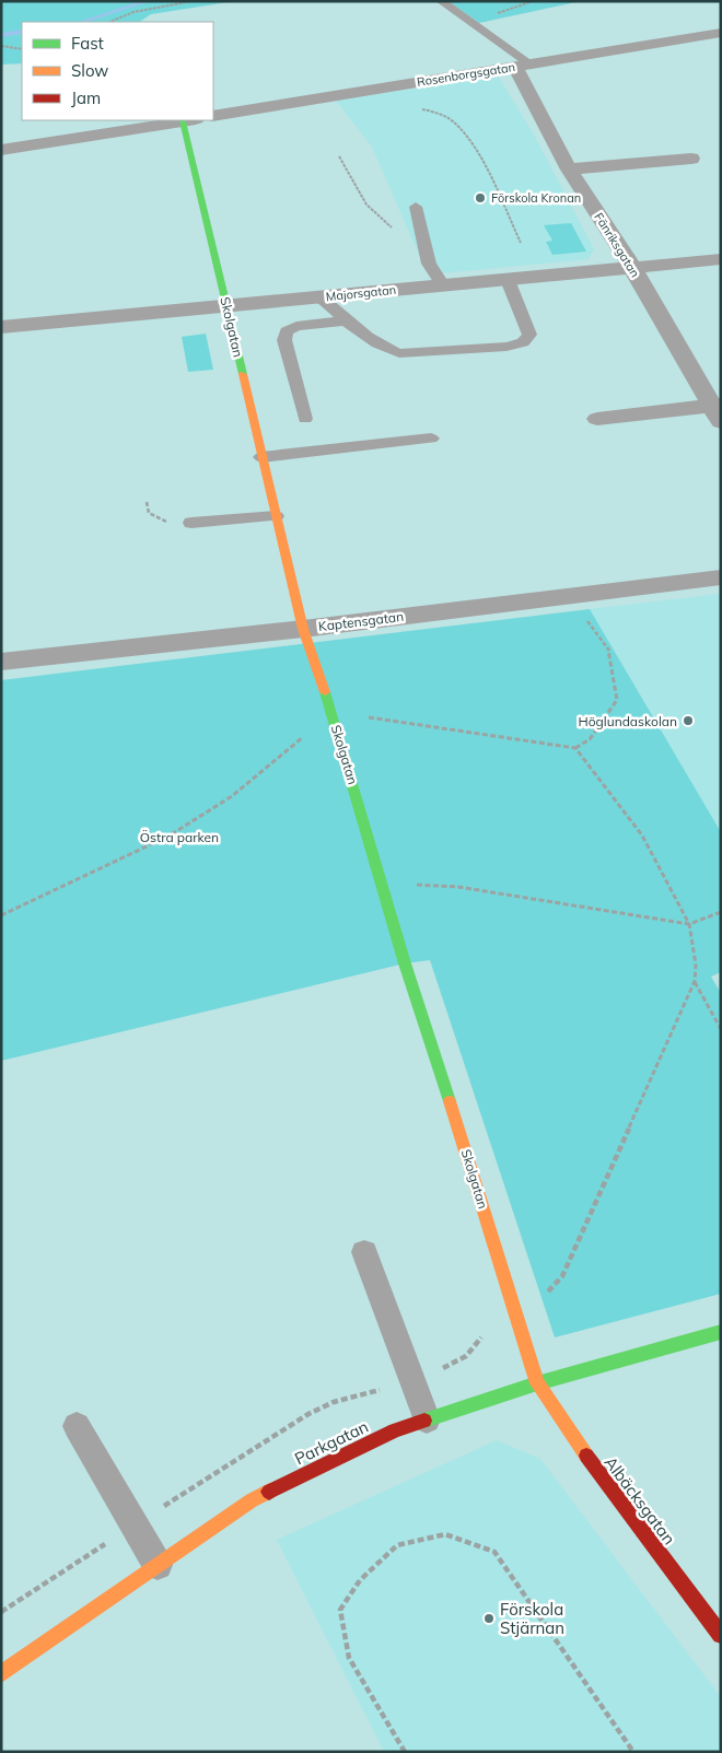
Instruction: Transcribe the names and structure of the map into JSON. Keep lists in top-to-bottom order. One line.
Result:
{"streets":{"street":["Rosenborgsgatan","Fänriksgatan","Majorsgatan","Skolgatan","Kaptensgatan","Parkgatan","Albäcksgatan"]},"crossings":[["Rosenborgsgatan","Fänriksgatan"],["Fänriksgatan","Majorsgatan"],["Majorsgatan","Skolgatan"],["Skolgatan","Kaptensgatan"],["Skolgatan","Parkgatan"],["Skolgatan","Albäcksgatan"],["Parkgatan","Albäcksgatan"]],"parks":["Östra parken"],"places":["Förskola Kronan","Höglundaskolan","Förskola Stjärnan"],"legend":["Fast","Slow","Jam"]}
